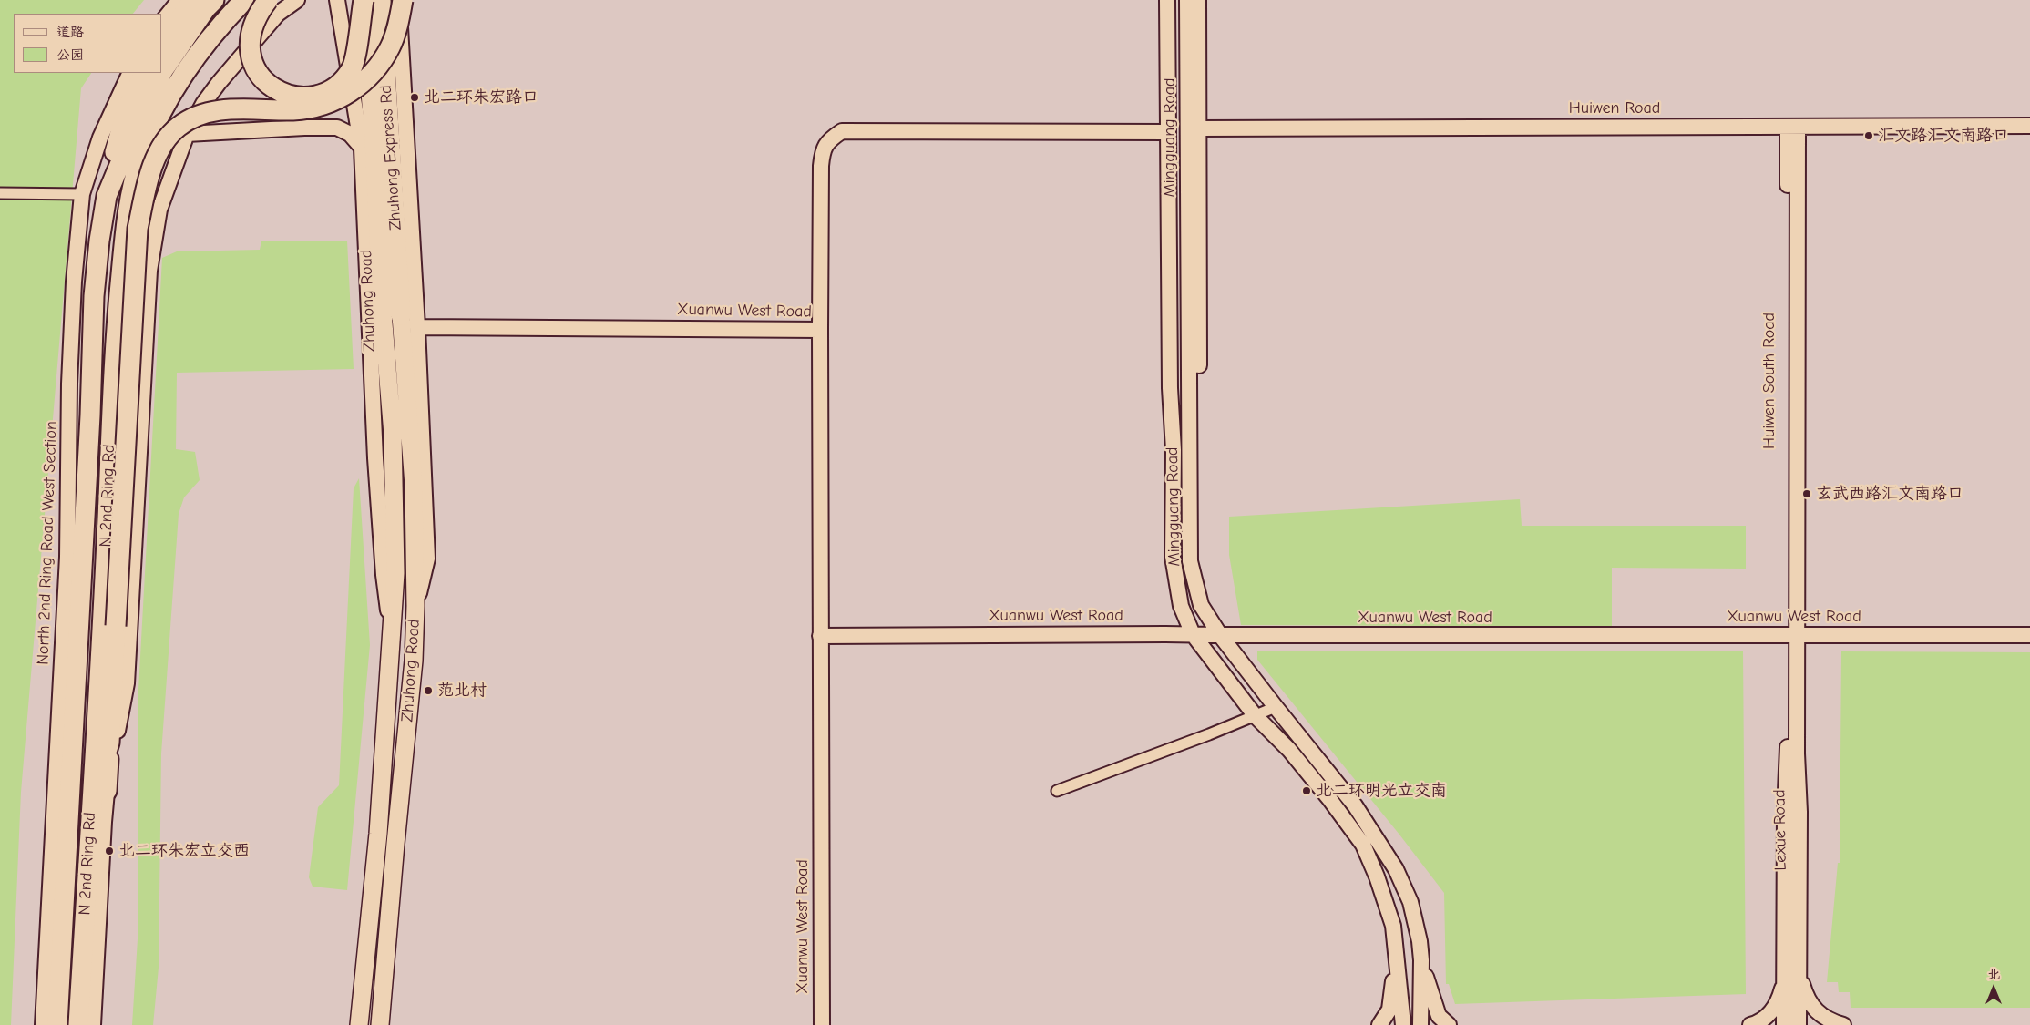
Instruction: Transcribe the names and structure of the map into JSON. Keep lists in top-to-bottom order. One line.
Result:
{"streets":{"highway":["Zhuhong Express Rd","N 2nd Ring Rd"],"main road":["Huiwen Road","Mingguang Road","Zhuhong Road","Xuanwu West Road","Huiwen South Road","North 2nd Ring Road West Section","Lexue Road"]},"crossings":[["Huiwen Road","Huiwen South Road"],["Mingguang Road","Xuanwu West Road"],["Zhuhong Express Rd","Zhuhong Road"],["Xuanwu West Road","Huiwen South Road"],["Xuanwu West Road","Lexue Road"],["Huiwen South Road","Lexue Road"]],"places":["北二环朱宏路口","汇文路汇文南路口","玄武西路汇文南路口","范北村","北二环明光立交南","北二环朱宏立交西"],"legend":["道路","公园"],"north":"top"}
